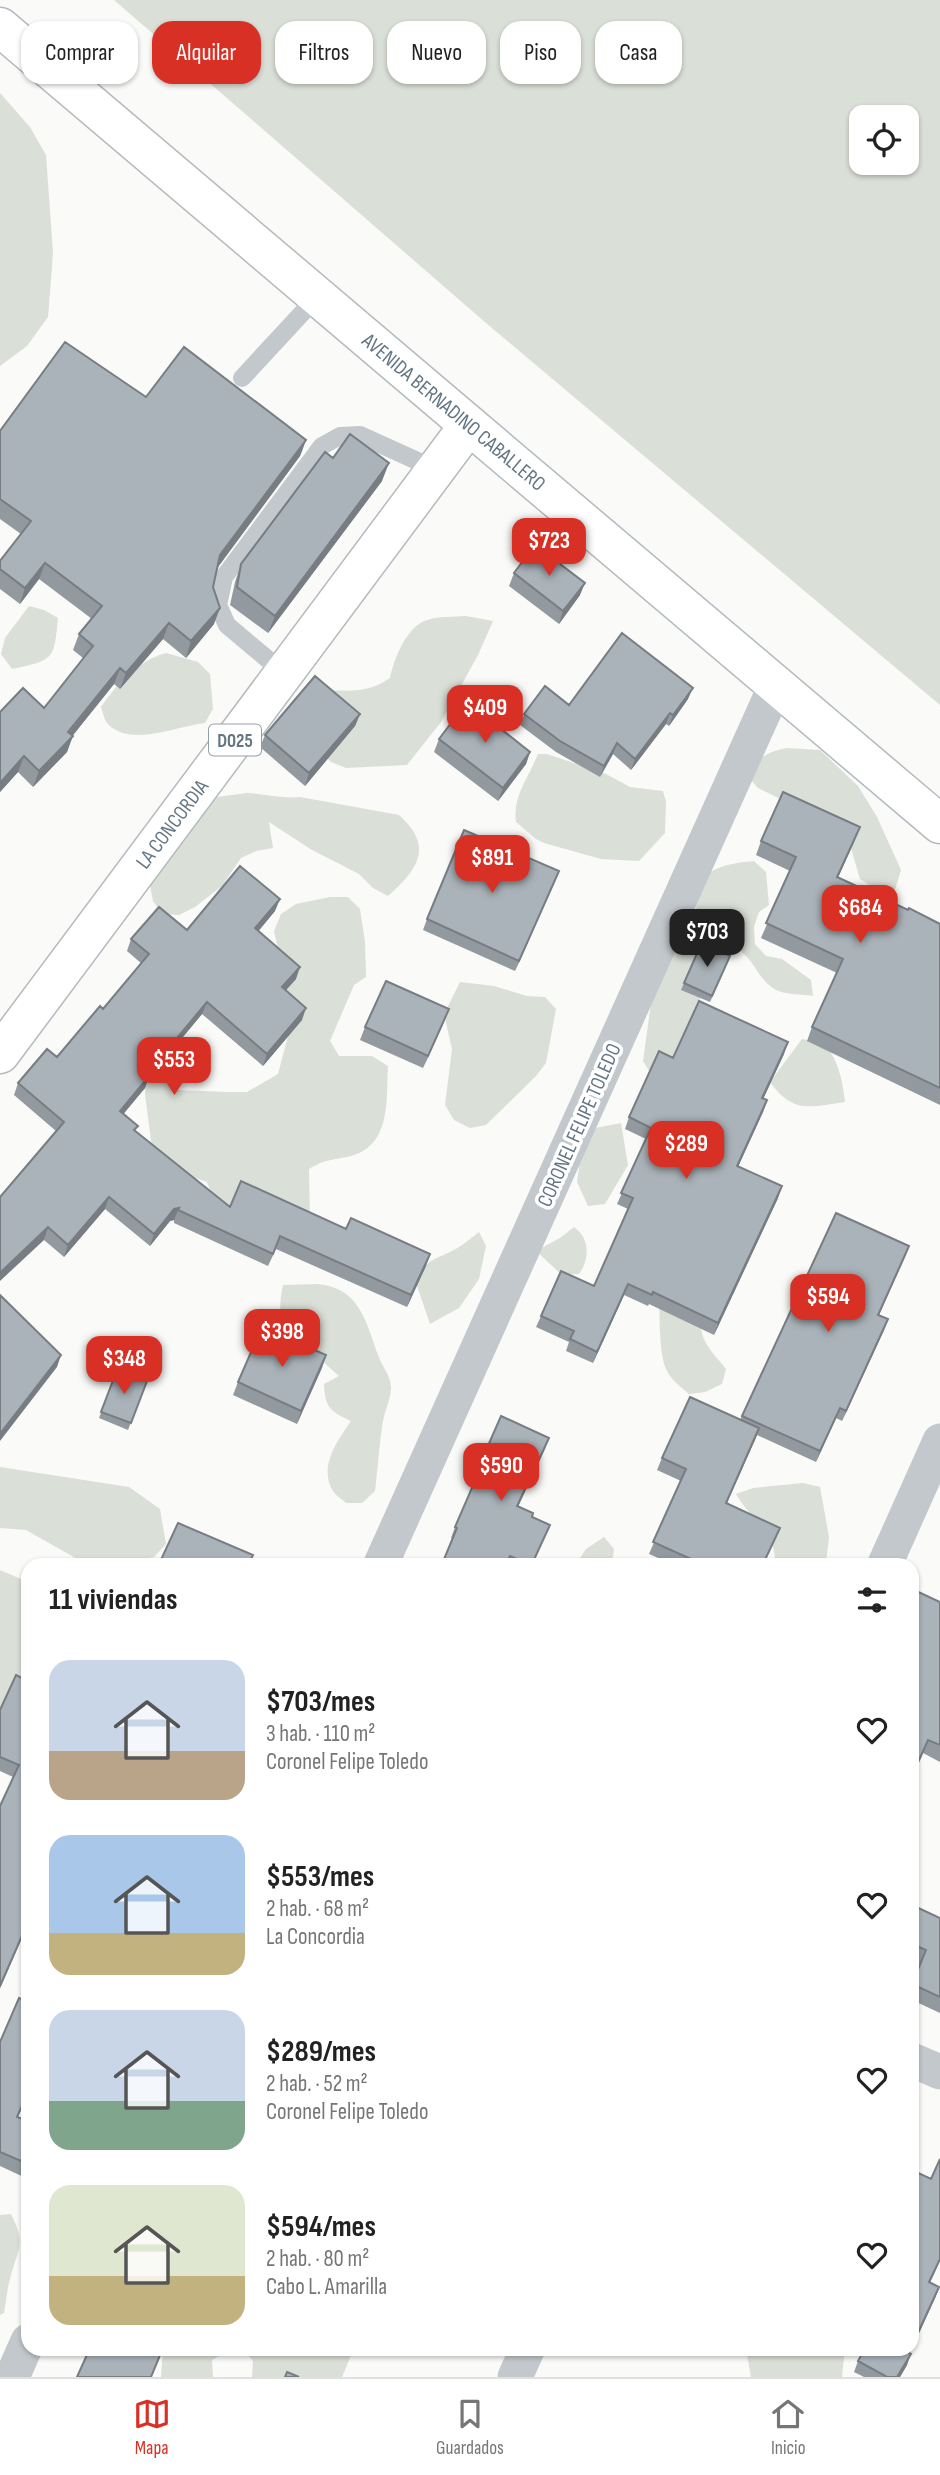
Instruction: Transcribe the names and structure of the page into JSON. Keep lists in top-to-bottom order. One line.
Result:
{"streets":{"main road":["AVENIDA BERNADINO CABALLERO","D025","LA CONCORDIA"],"street":["CORONEL FELIPE TOLEDO"]},"crossings":[["AVENIDA BERNADINO CABALLERO","LA CONCORDIA"],["AVENIDA BERNADINO CABALLERO","CORONEL FELIPE TOLEDO"]],"page":{"chip":["Comprar","Alquilar","Filtros","Nuevo","Piso","Casa"],"price":["$723","$409","$891","$684","$703","$553","$289","$594","$398","$348","$590"],"heading":"11 viviendas","list":[{"name":"$703/mes","note":"3 hab. · 110 m² · Coronel Felipe Toledo"},{"name":"$553/mes","note":"2 hab. · 68 m² · La Concordia"},{"name":"$289/mes","note":"2 hab. · 52 m² · Coronel Felipe Toledo"},{"name":"$594/mes","note":"2 hab. · 80 m² · Cabo L. Amarilla"}],"tabs":["Mapa","Guardados","Inicio"]}}
